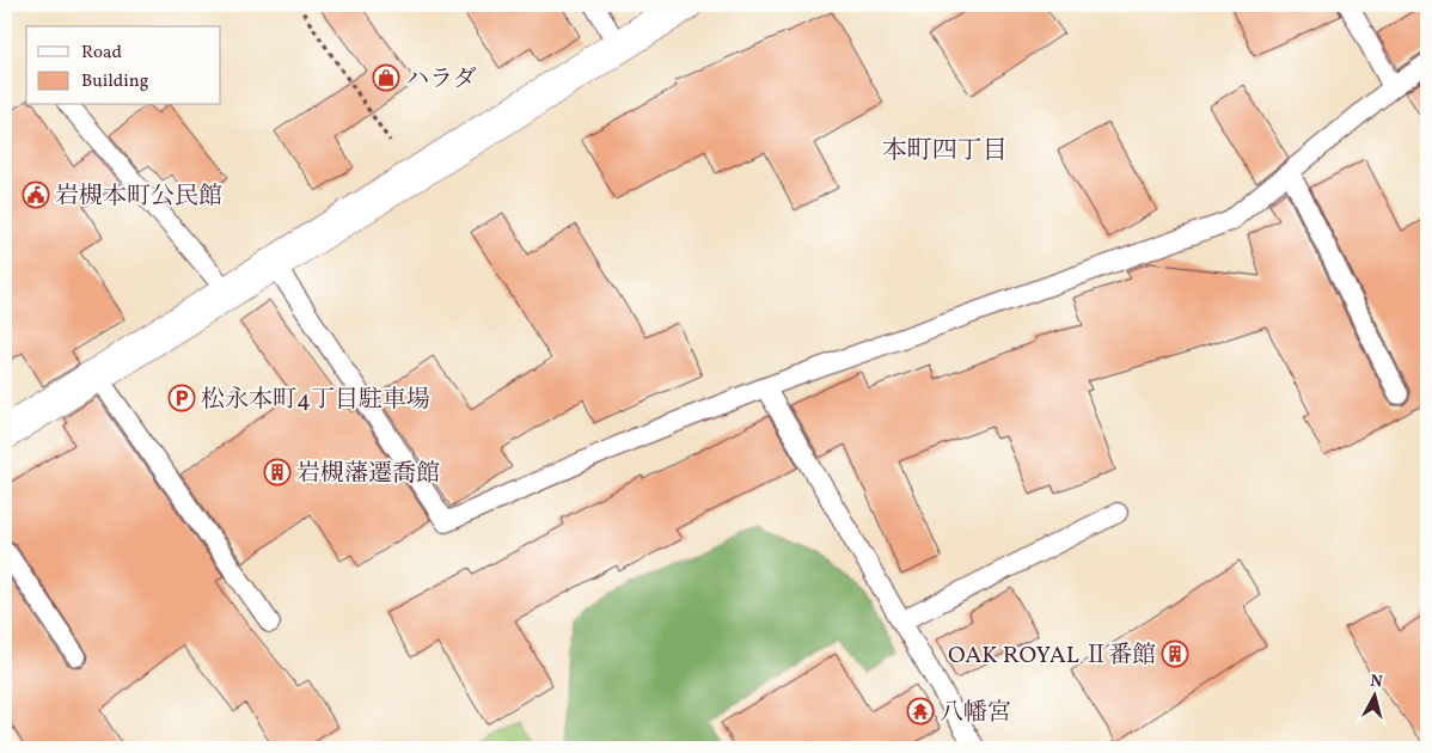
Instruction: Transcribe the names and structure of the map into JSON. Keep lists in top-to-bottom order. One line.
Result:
{"districts":["本町四丁目"],"places":{"shop":["ハラダ"],"public building":["岩槻本町公民館"],"parking":["松永本町4丁目駐車場"],"building":["岩槻藩遷喬館","OAK ROYAL Ⅱ番館"],"temple":["八幡宮"]},"legend":["Road","Building"],"north":"top"}
